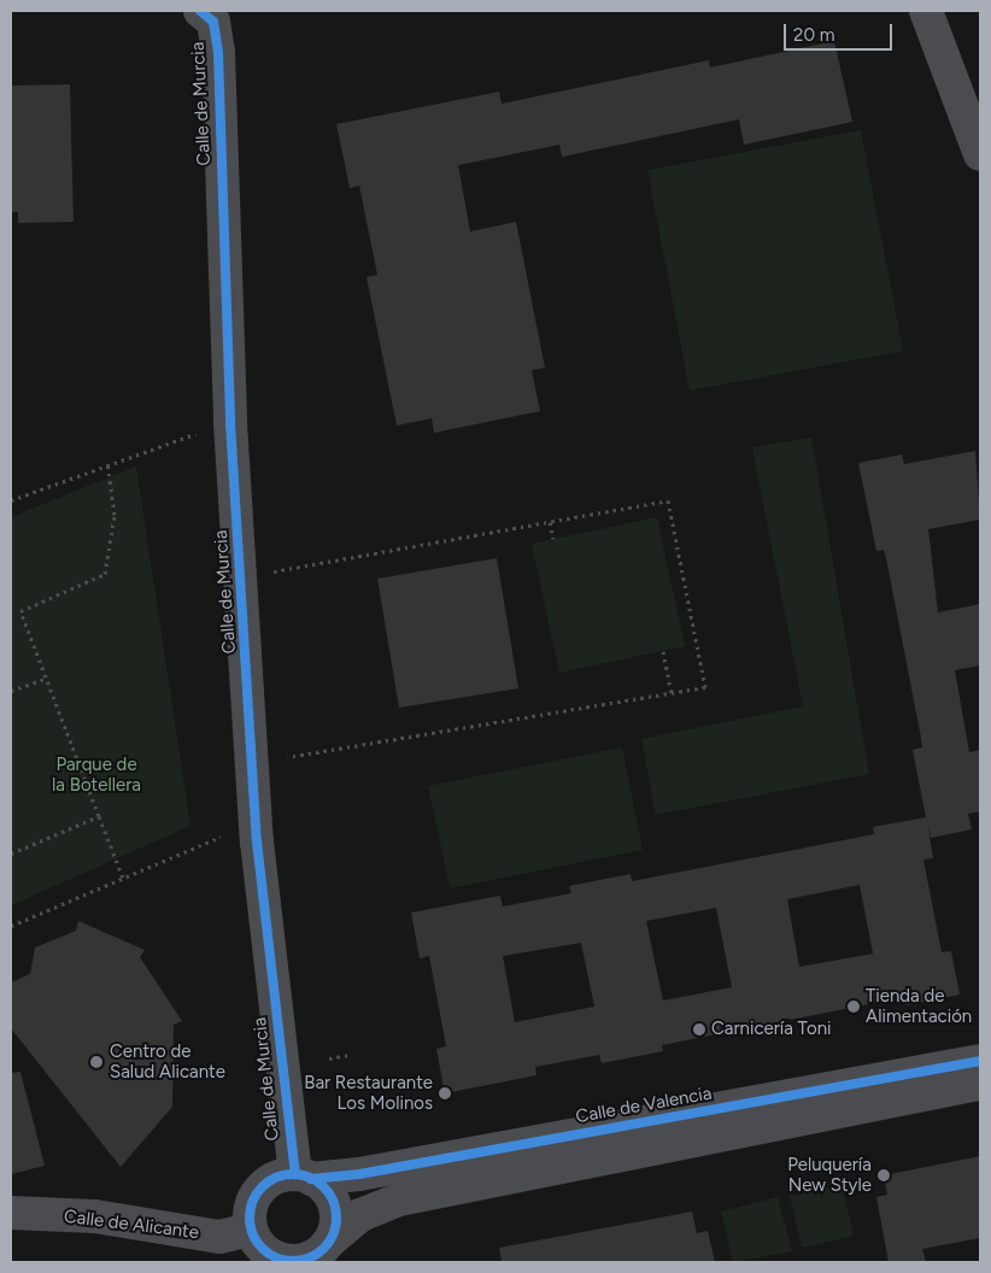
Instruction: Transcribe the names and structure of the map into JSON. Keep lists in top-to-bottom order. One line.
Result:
{"streets":{"street":["Calle de Murcia","Calle de Valencia","Calle de Alicante"]},"crossings":[["Calle de Murcia","Calle de Valencia"],["Calle de Murcia","Calle de Alicante"],["Calle de Valencia","Calle de Alicante"]],"parks":["Parque de la Botellera"],"places":["Tienda de Alimentación","Carnicería Toni","Centro de Salud Alicante","Bar Restaurante Los Molinos","Peluquería New Style"],"scale_bar":"20 m"}
